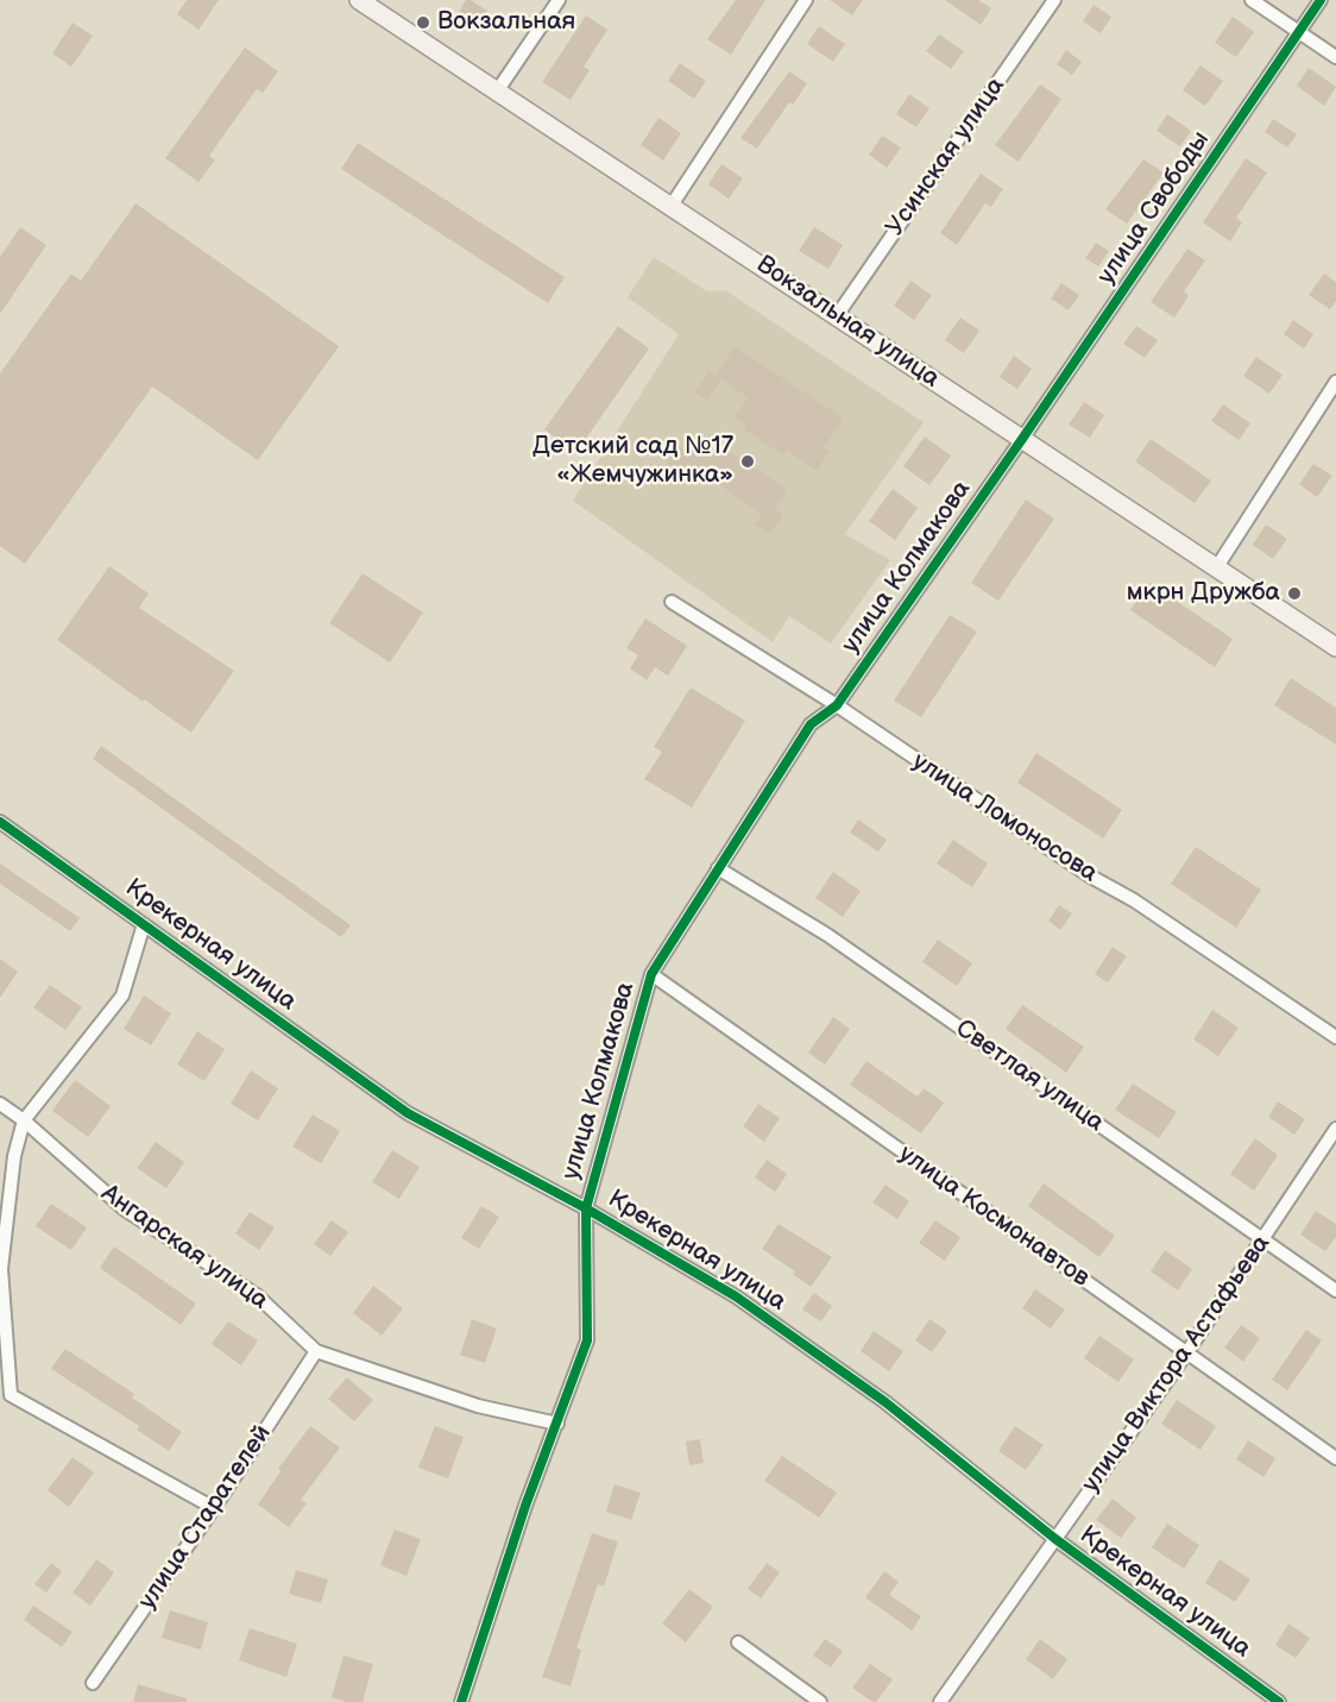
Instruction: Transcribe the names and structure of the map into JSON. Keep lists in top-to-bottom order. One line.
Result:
{"streets":{"street":["Усинская улица","улица Свободы","Вокзальная улица","улица Колмакова","улица Ломоносова","Крекерная улица","Светлая улица","улица Космонавтов","Ангарская улица","улица Виктора Астафьева","улица Старателей"]},"crossings":[["Усинская улица","Вокзальная улица"],["улица Свободы","Вокзальная улица"],["улица Свободы","улица Колмакова"],["Вокзальная улица","улица Колмакова"],["улица Колмакова","улица Ломоносова"],["улица Колмакова","Крекерная улица"],["улица Колмакова","Светлая улица"],["улица Колмакова","улица Космонавтов"],["улица Колмакова","Ангарская улица"],["Крекерная улица","улица Виктора Астафьева"],["Светлая улица","улица Виктора Астафьева"],["улица Космонавтов","улица Виктора Астафьева"],["Ангарская улица","улица Старателей"]],"places":["Вокзальная","Детский сад №17 «Жемчужинка»","мкрн Дружба"]}
